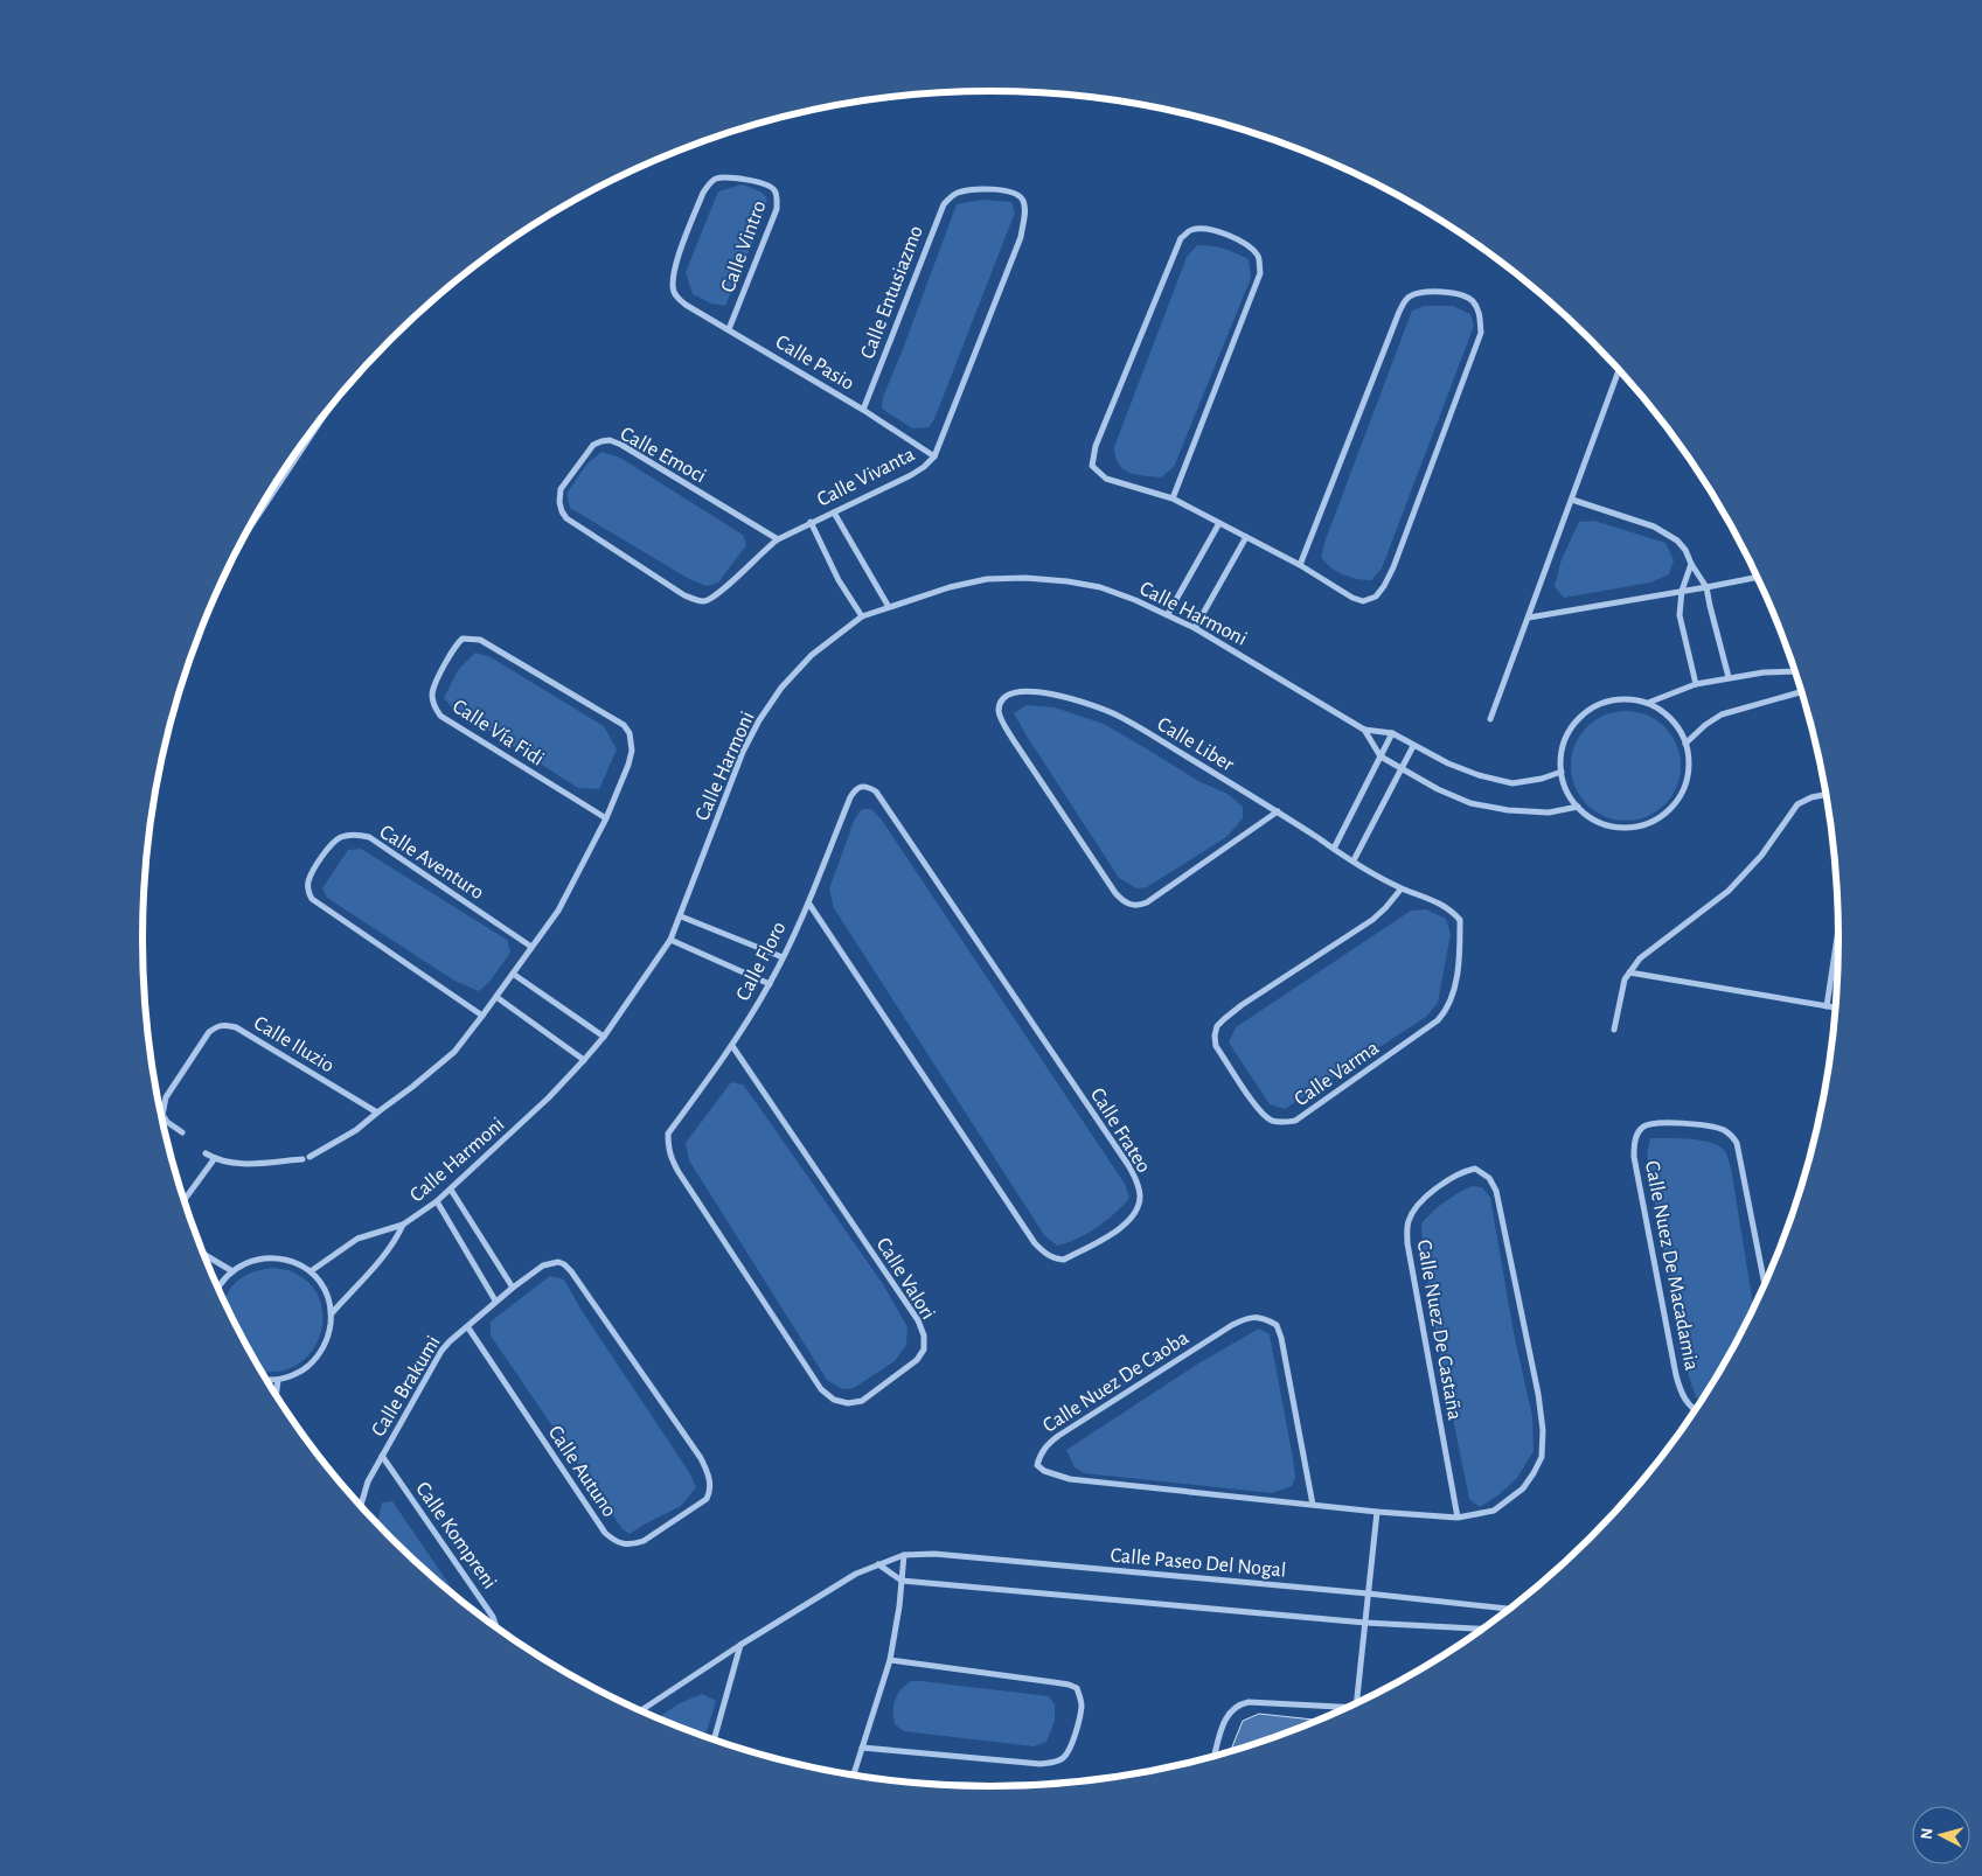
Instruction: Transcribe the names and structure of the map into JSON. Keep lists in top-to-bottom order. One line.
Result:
{"streets":{"street":["Calle Vintro","Calle Entusiazmo","Calle Pasio","Calle Emoci","Calle Vivanta","Calle Harmoni","Calle Vía Fidi","Calle Liber","Calle Aventuro","Calle Floro","Calle Iluzio","Calle Varma","Calle Frateo","Calle Nuez De Macadamia","Calle Valori","Calle Nuez De Castaña","Calle Nuez De Caoba","Calle Brakumi","Calle Autuno","Calle Kompreni","Calle Paseo Del Nogal"]},"crossings":[["Calle Vintro","Calle Pasio"],["Calle Entusiazmo","Calle Pasio"],["Calle Entusiazmo","Calle Vivanta"],["Calle Pasio","Calle Vivanta"],["Calle Emoci","Calle Vivanta"],["Calle Liber","Calle Varma"],["Calle Floro","Calle Frateo"],["Calle Floro","Calle Valori"],["Calle Nuez De Castaña","Calle Nuez De Caoba"],["Calle Brakumi","Calle Autuno"],["Calle Brakumi","Calle Kompreni"]],"north":"left"}
